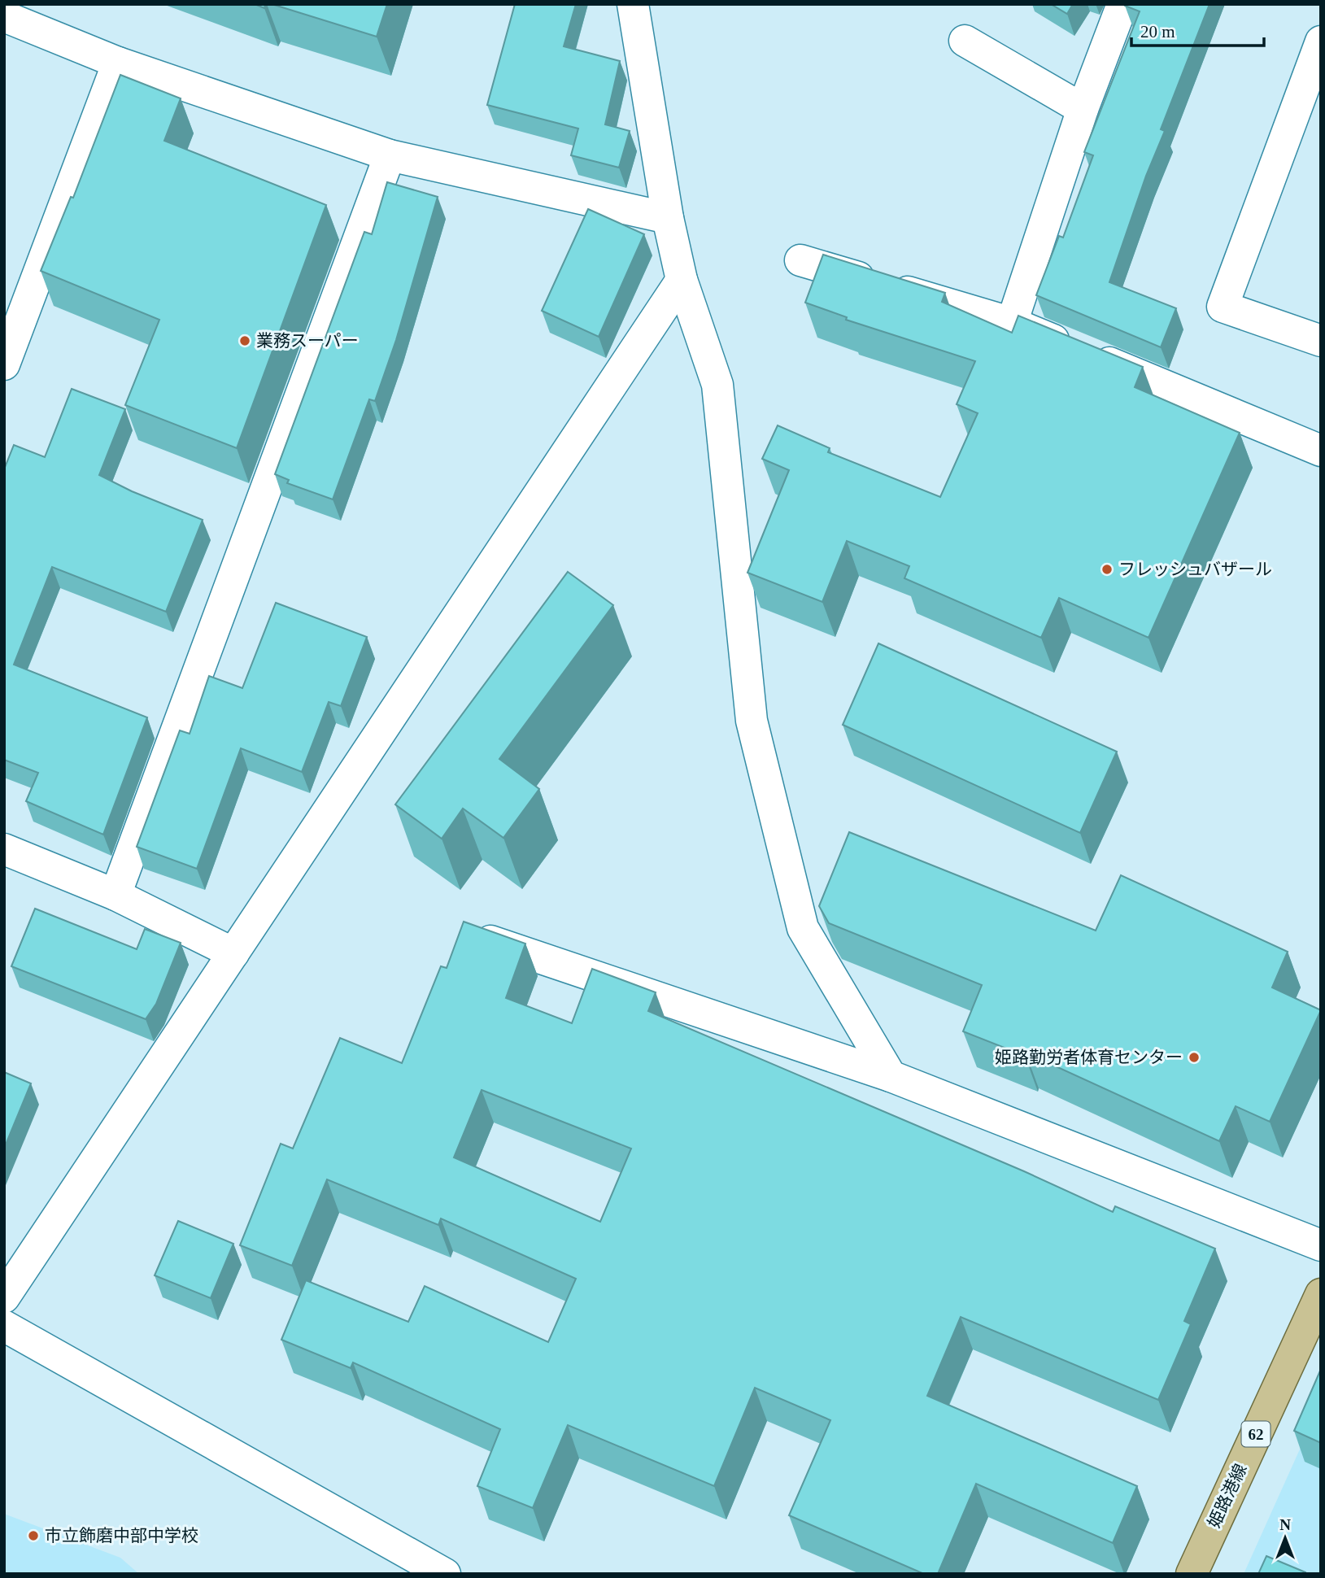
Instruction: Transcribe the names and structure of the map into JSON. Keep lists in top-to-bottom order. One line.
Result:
{"streets":{"main road":["62","姫路港線"]},"places":["業務スーパー","フレッシュバザール","姫路勤労者体育センター","市立飾磨中部中学校"],"scale_bar":"20 m","north":"top"}
